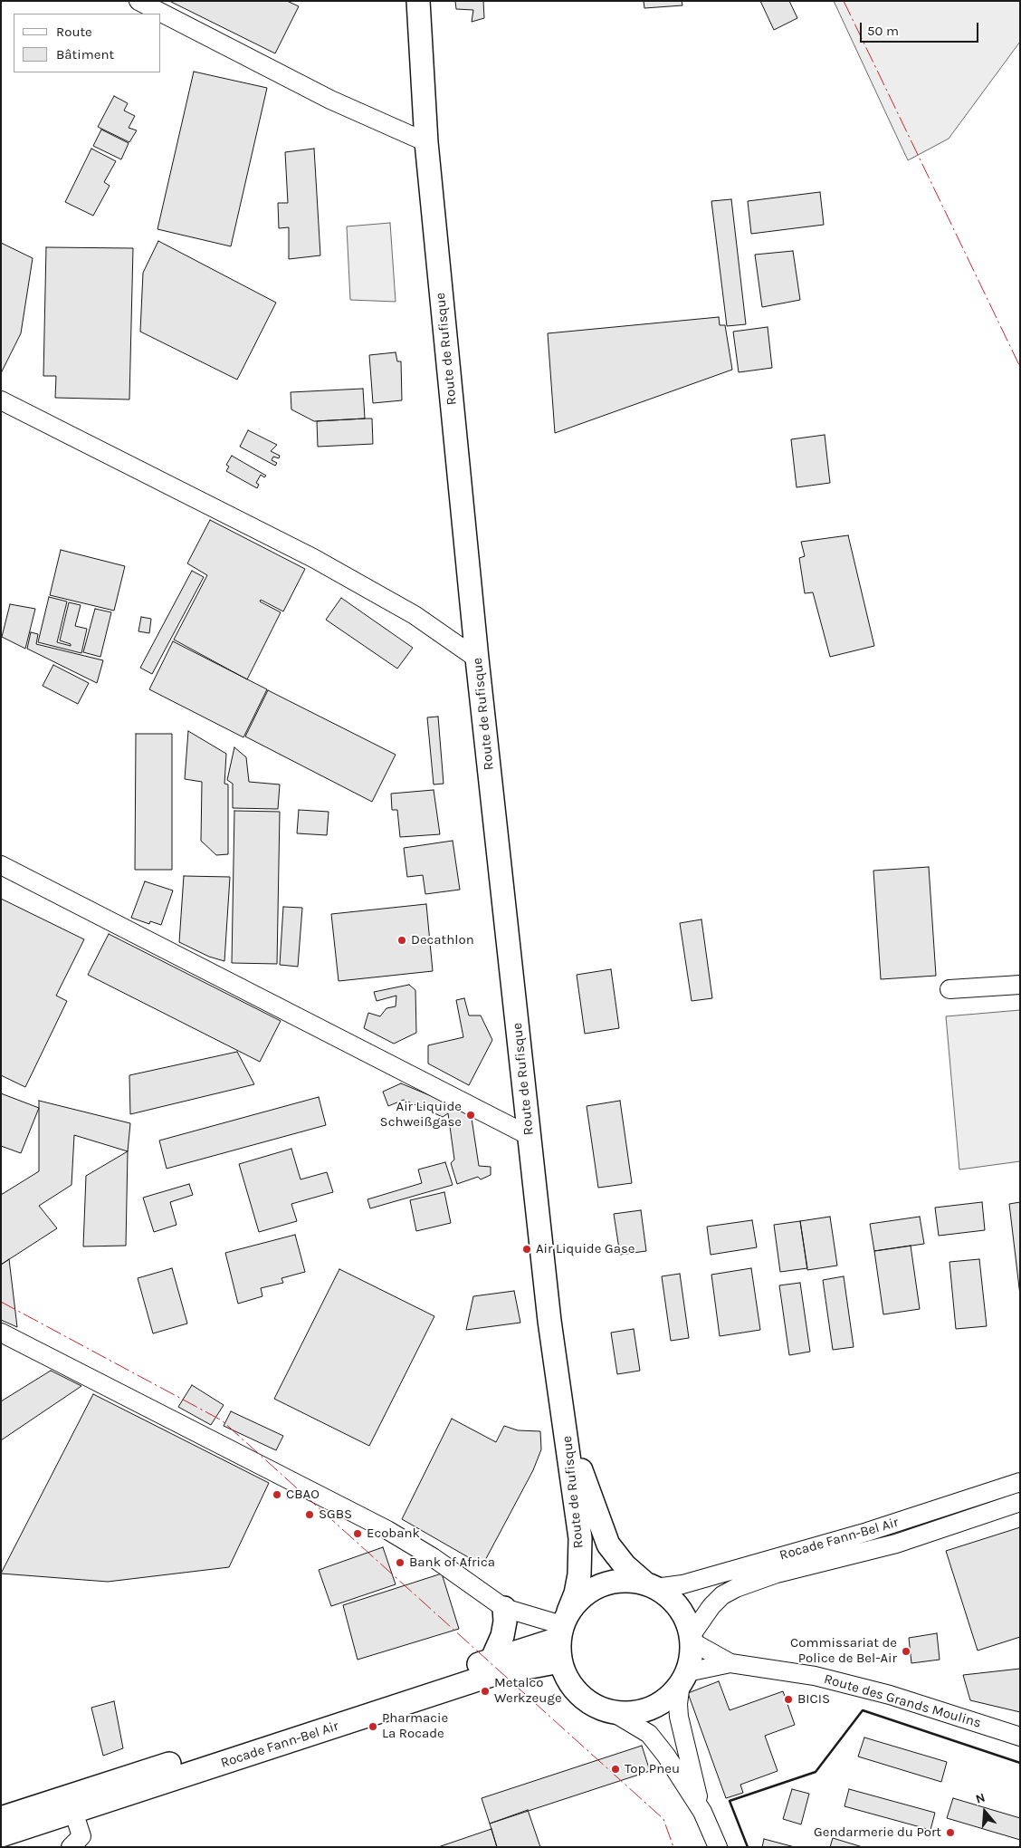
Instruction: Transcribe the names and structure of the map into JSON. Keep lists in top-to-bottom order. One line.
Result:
{"streets":{"main road":["Route de Rufisque","Rocade Fann-Bel Air"],"street":["Route des Grands Moulins"]},"crossings":[["Route de Rufisque","Rocade Fann-Bel Air"],["Route de Rufisque","Route des Grands Moulins"],["Rocade Fann-Bel Air","Route des Grands Moulins"]],"places":["Decathlon","Air Liquide Schweißgase","Air Liquide Gase","CBAO","SGBS","Ecobank","Bank of Africa","Commissariat de Police de Bel-Air","Metalco Werkzeuge","BICIS","Pharmacie La Rocade","Top Pneu","Gendarmerie du Port"],"legend":["Route","Bâtiment"],"scale_bar":"50 m","north":"top"}
